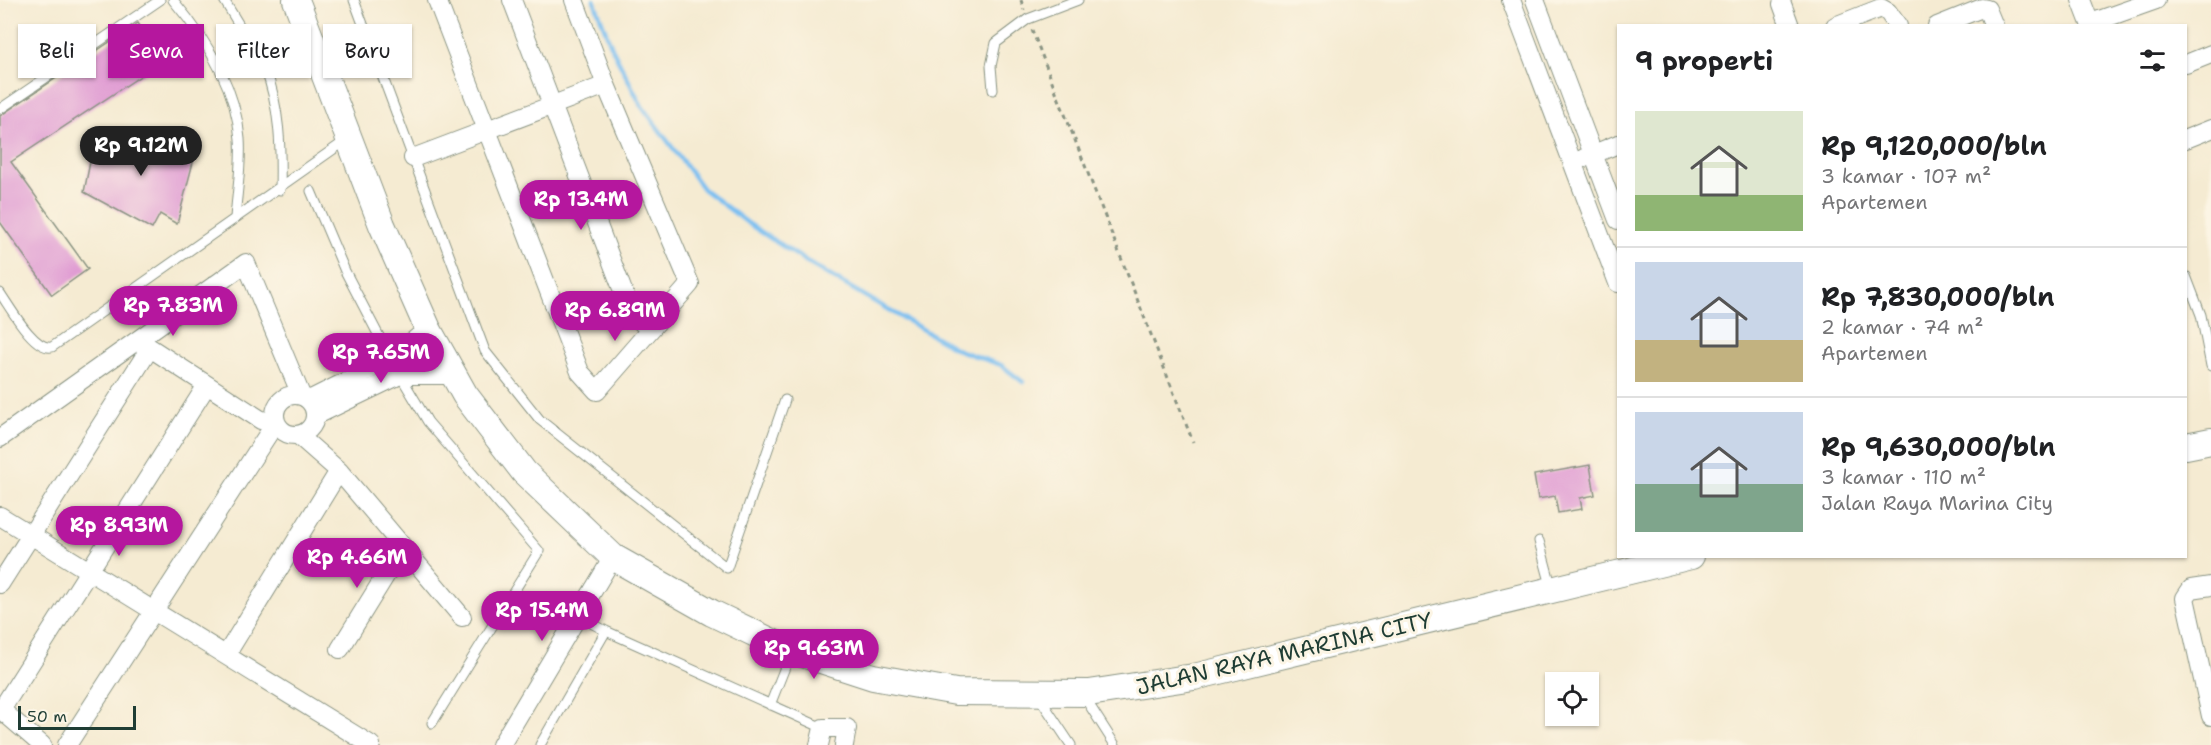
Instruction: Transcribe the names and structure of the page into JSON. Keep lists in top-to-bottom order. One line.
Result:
{"streets":{"main road":["JALAN RAYA MARINA CITY"]},"scale_bar":"50 m","page":{"chip":["Beli","Sewa","Filter","Baru"],"heading":"9 properti","list":[{"name":"Rp 9,120,000/bln","note":"3 kamar · 107 m² · Apartemen"},{"name":"Rp 7,830,000/bln","note":"2 kamar · 74 m² · Apartemen"},{"name":"Rp 9,630,000/bln","note":"3 kamar · 110 m² · Jalan Raya Marina City"}],"price":["Rp 9.12M","Rp 13.4M","Rp 7.83M","Rp 6.89M","Rp 7.65M","Rp 8.93M","Rp 4.66M","Rp 15.4M","Rp 9.63M"],"scale":"50 m"}}
